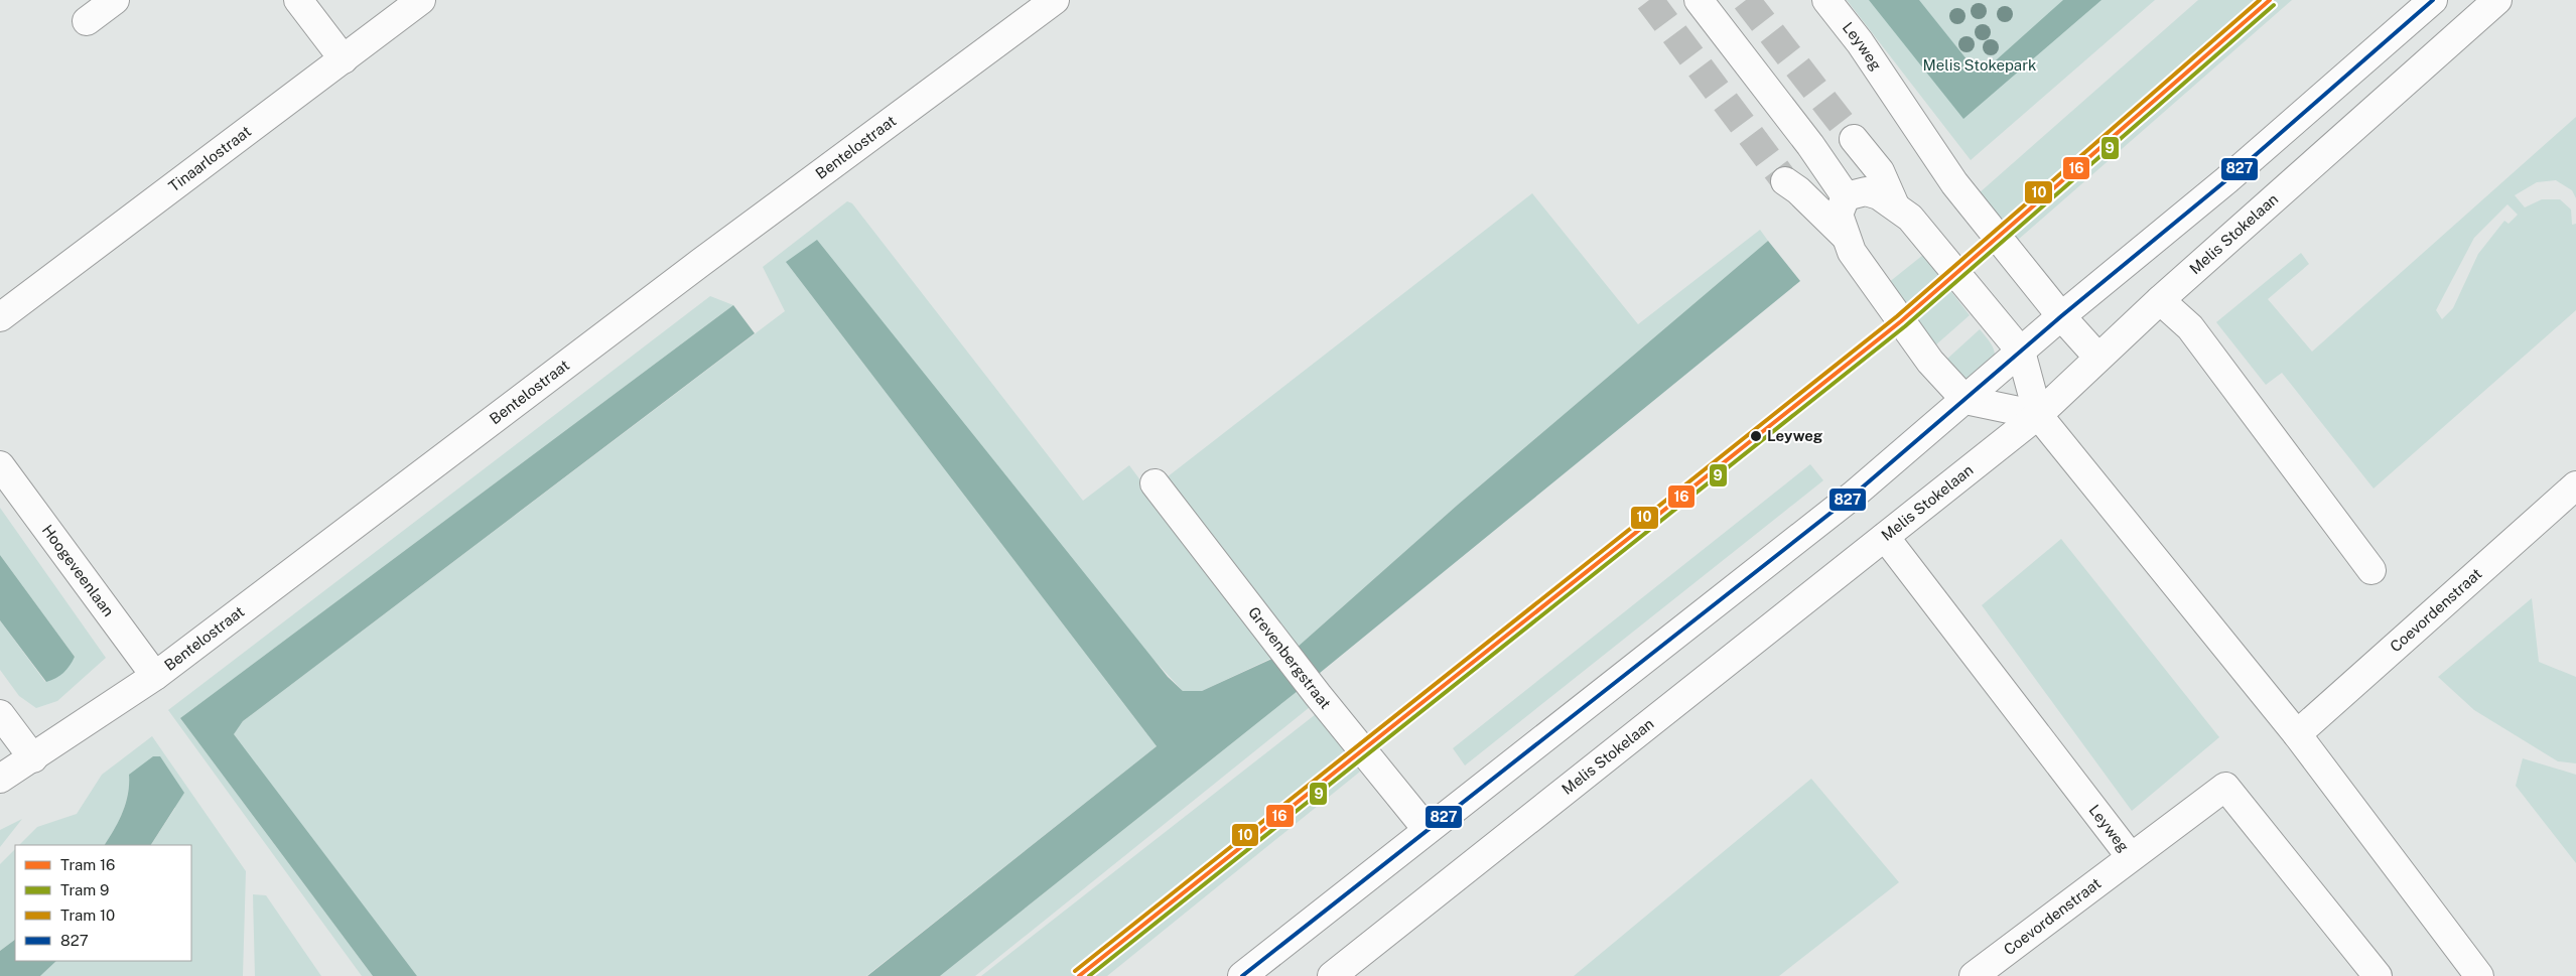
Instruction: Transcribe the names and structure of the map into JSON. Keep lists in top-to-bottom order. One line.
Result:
{"streets":{"street":["Leyweg","Bentelostraat","Tinaarlostraat","Melis Stokelaan","Hoogeveenlaan","Coevordenstraat","Grevenbergstraat"]},"crossings":[["Leyweg","Melis Stokelaan"],["Leyweg","Coevordenstraat"],["Bentelostraat","Hoogeveenlaan"]],"parks":["Melis Stokepark"],"places":["Leyweg"],"lines":["tram line 16","tram line 10","transit line 827","tram line 9"],"legend":["Tram 16","Tram 9","Tram 10","827"]}
